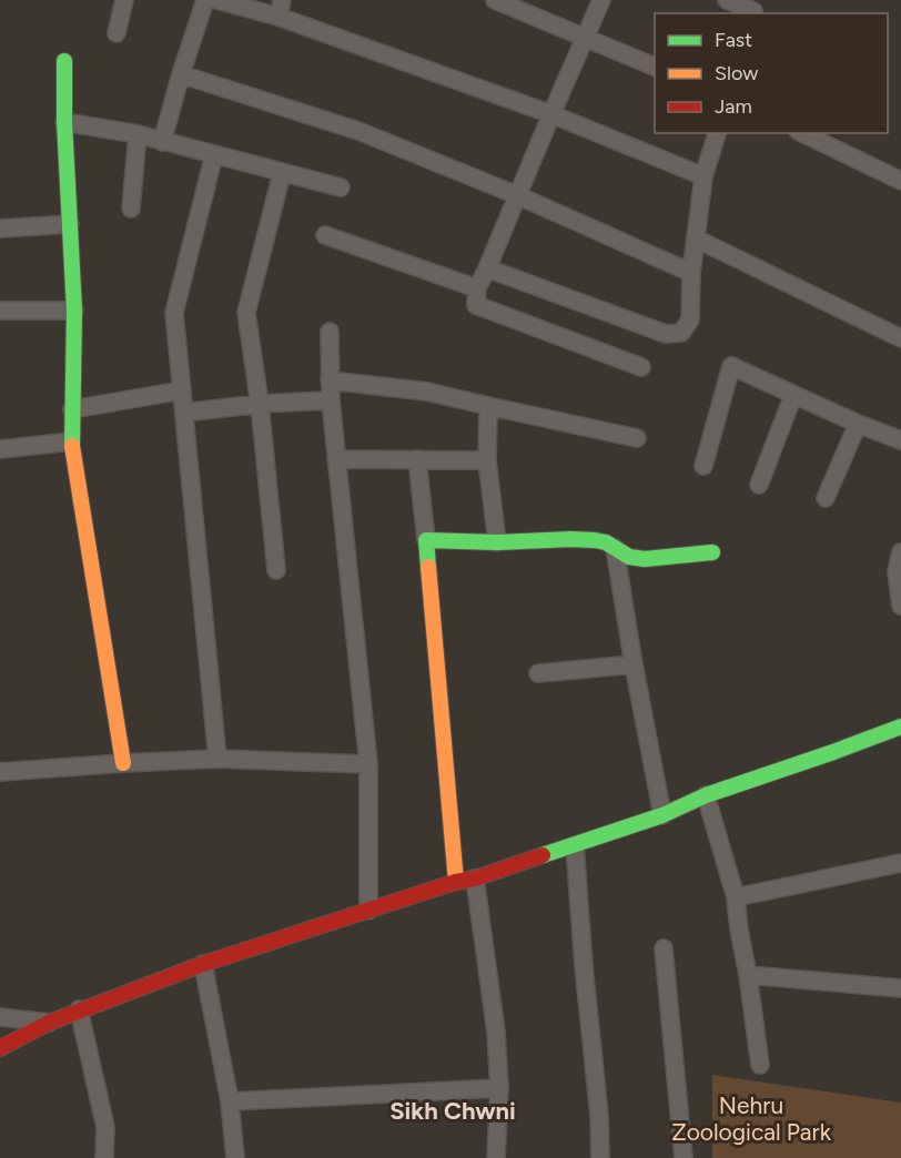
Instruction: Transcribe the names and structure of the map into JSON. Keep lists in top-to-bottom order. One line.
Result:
{"districts":["Sikh Chwni"],"parks":["Nehru Zoological Park"],"legend":["Fast","Slow","Jam"]}
